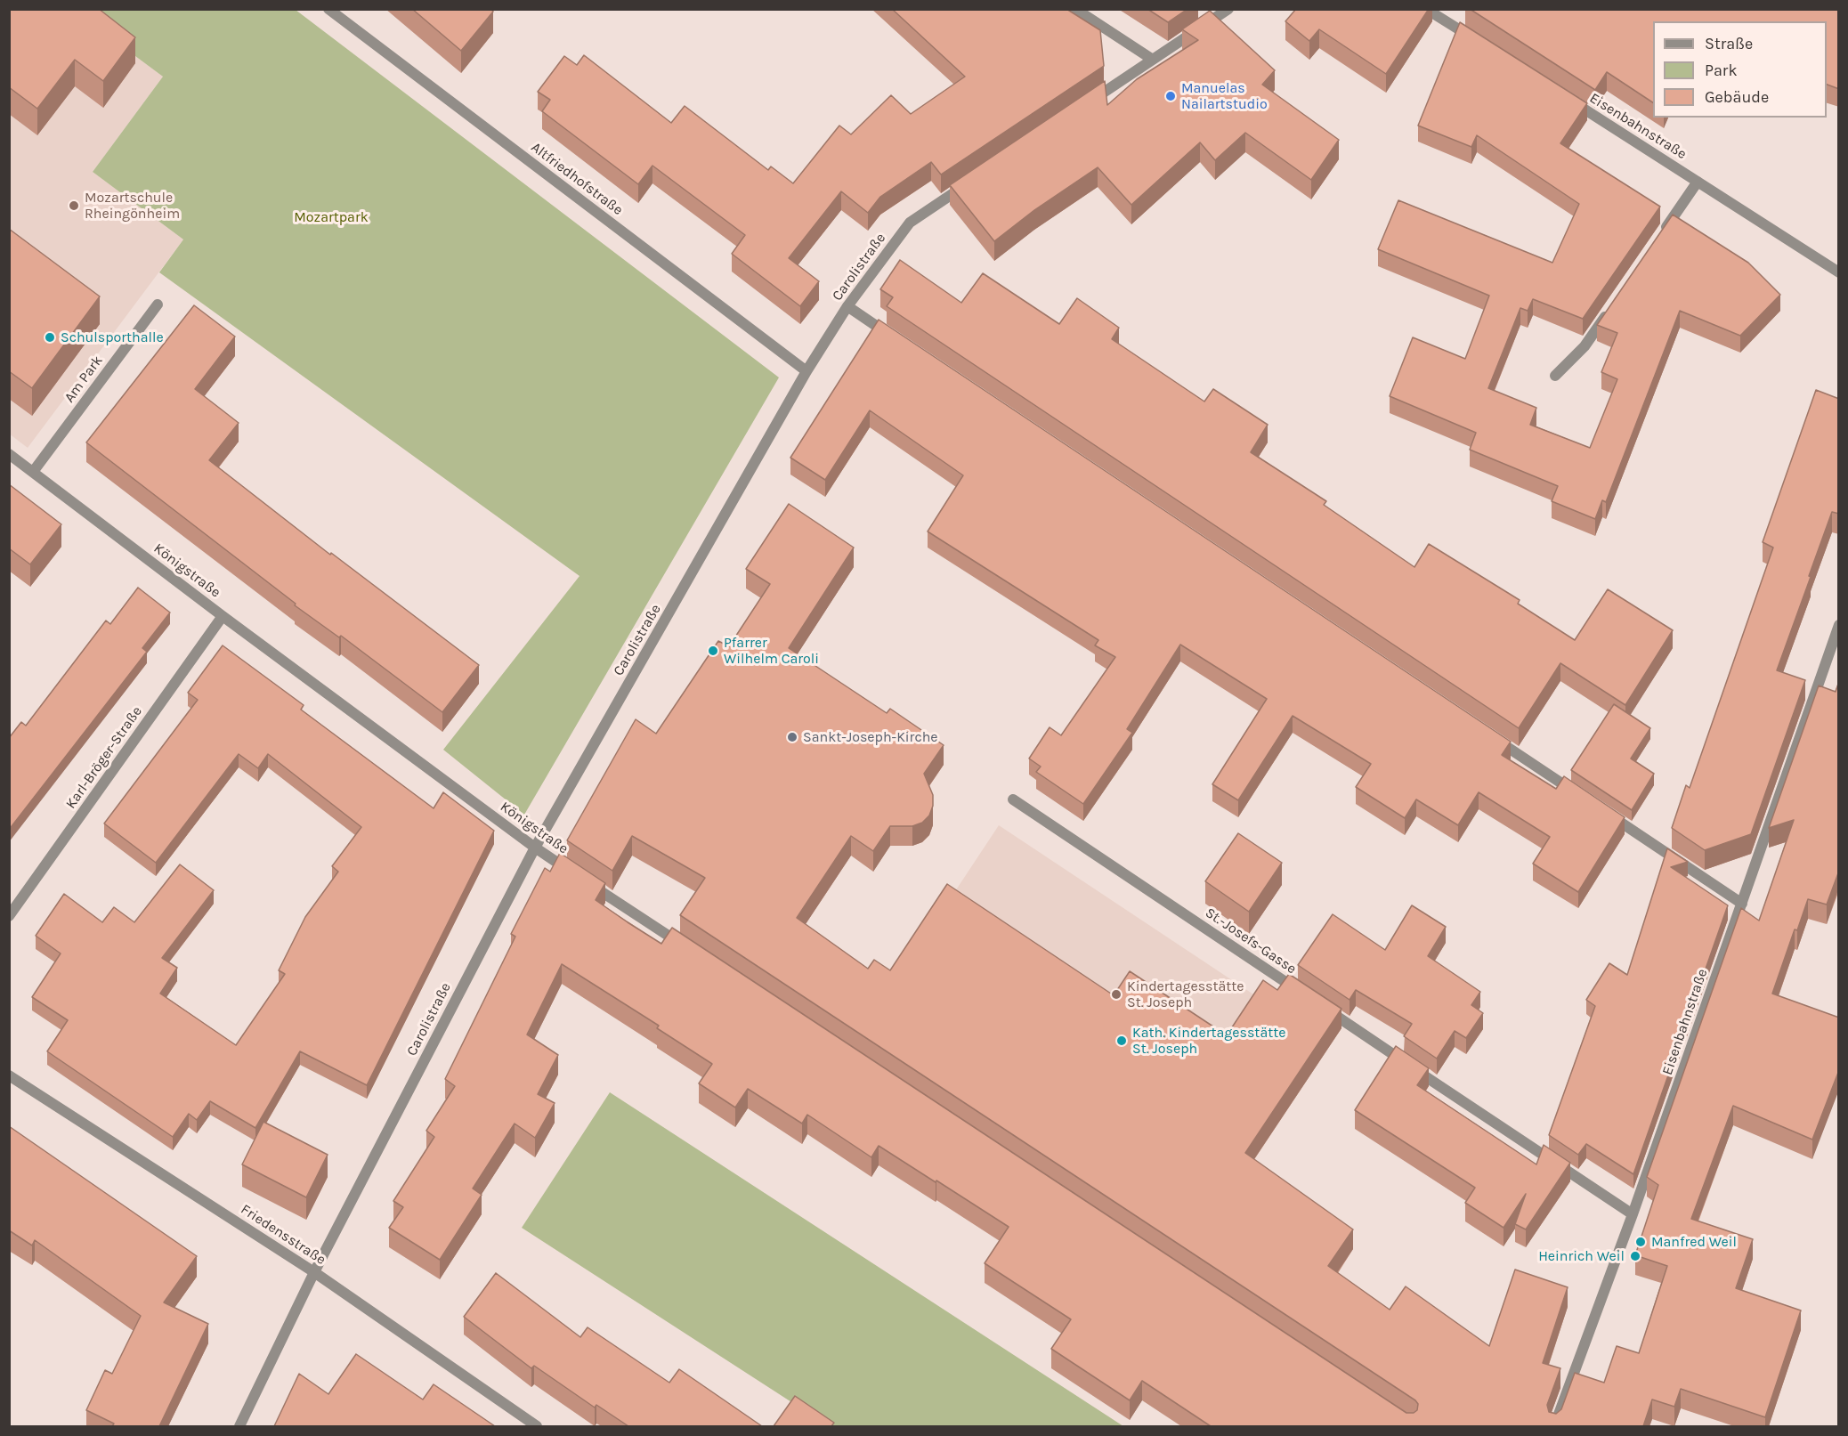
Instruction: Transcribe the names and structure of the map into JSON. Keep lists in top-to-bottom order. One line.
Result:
{"streets":{"street":["Eisenbahnstraße","Altfriedhofstraße","Carolistraße","Am Park","Königstraße","Karl-Bröger-Straße","St.-Josefs-Gasse","Friedensstraße"]},"crossings":[["Altfriedhofstraße","Carolistraße"],["Carolistraße","Königstraße"],["Carolistraße","Friedensstraße"],["Am Park","Königstraße"],["Königstraße","Karl-Bröger-Straße"]],"parks":["Mozartpark"],"places":["Manuelas Nailartstudio","Mozartschule Rheingönheim","Schulsporthalle","Pfarrer Wilhelm Caroli","Sankt-Joseph-Kirche","Kindertagesstätte St. Joseph","Kath. Kindertagesstätte St. Joseph","Manfred Weil","Heinrich Weil"],"legend":["Straße","Park","Gebäude"]}
